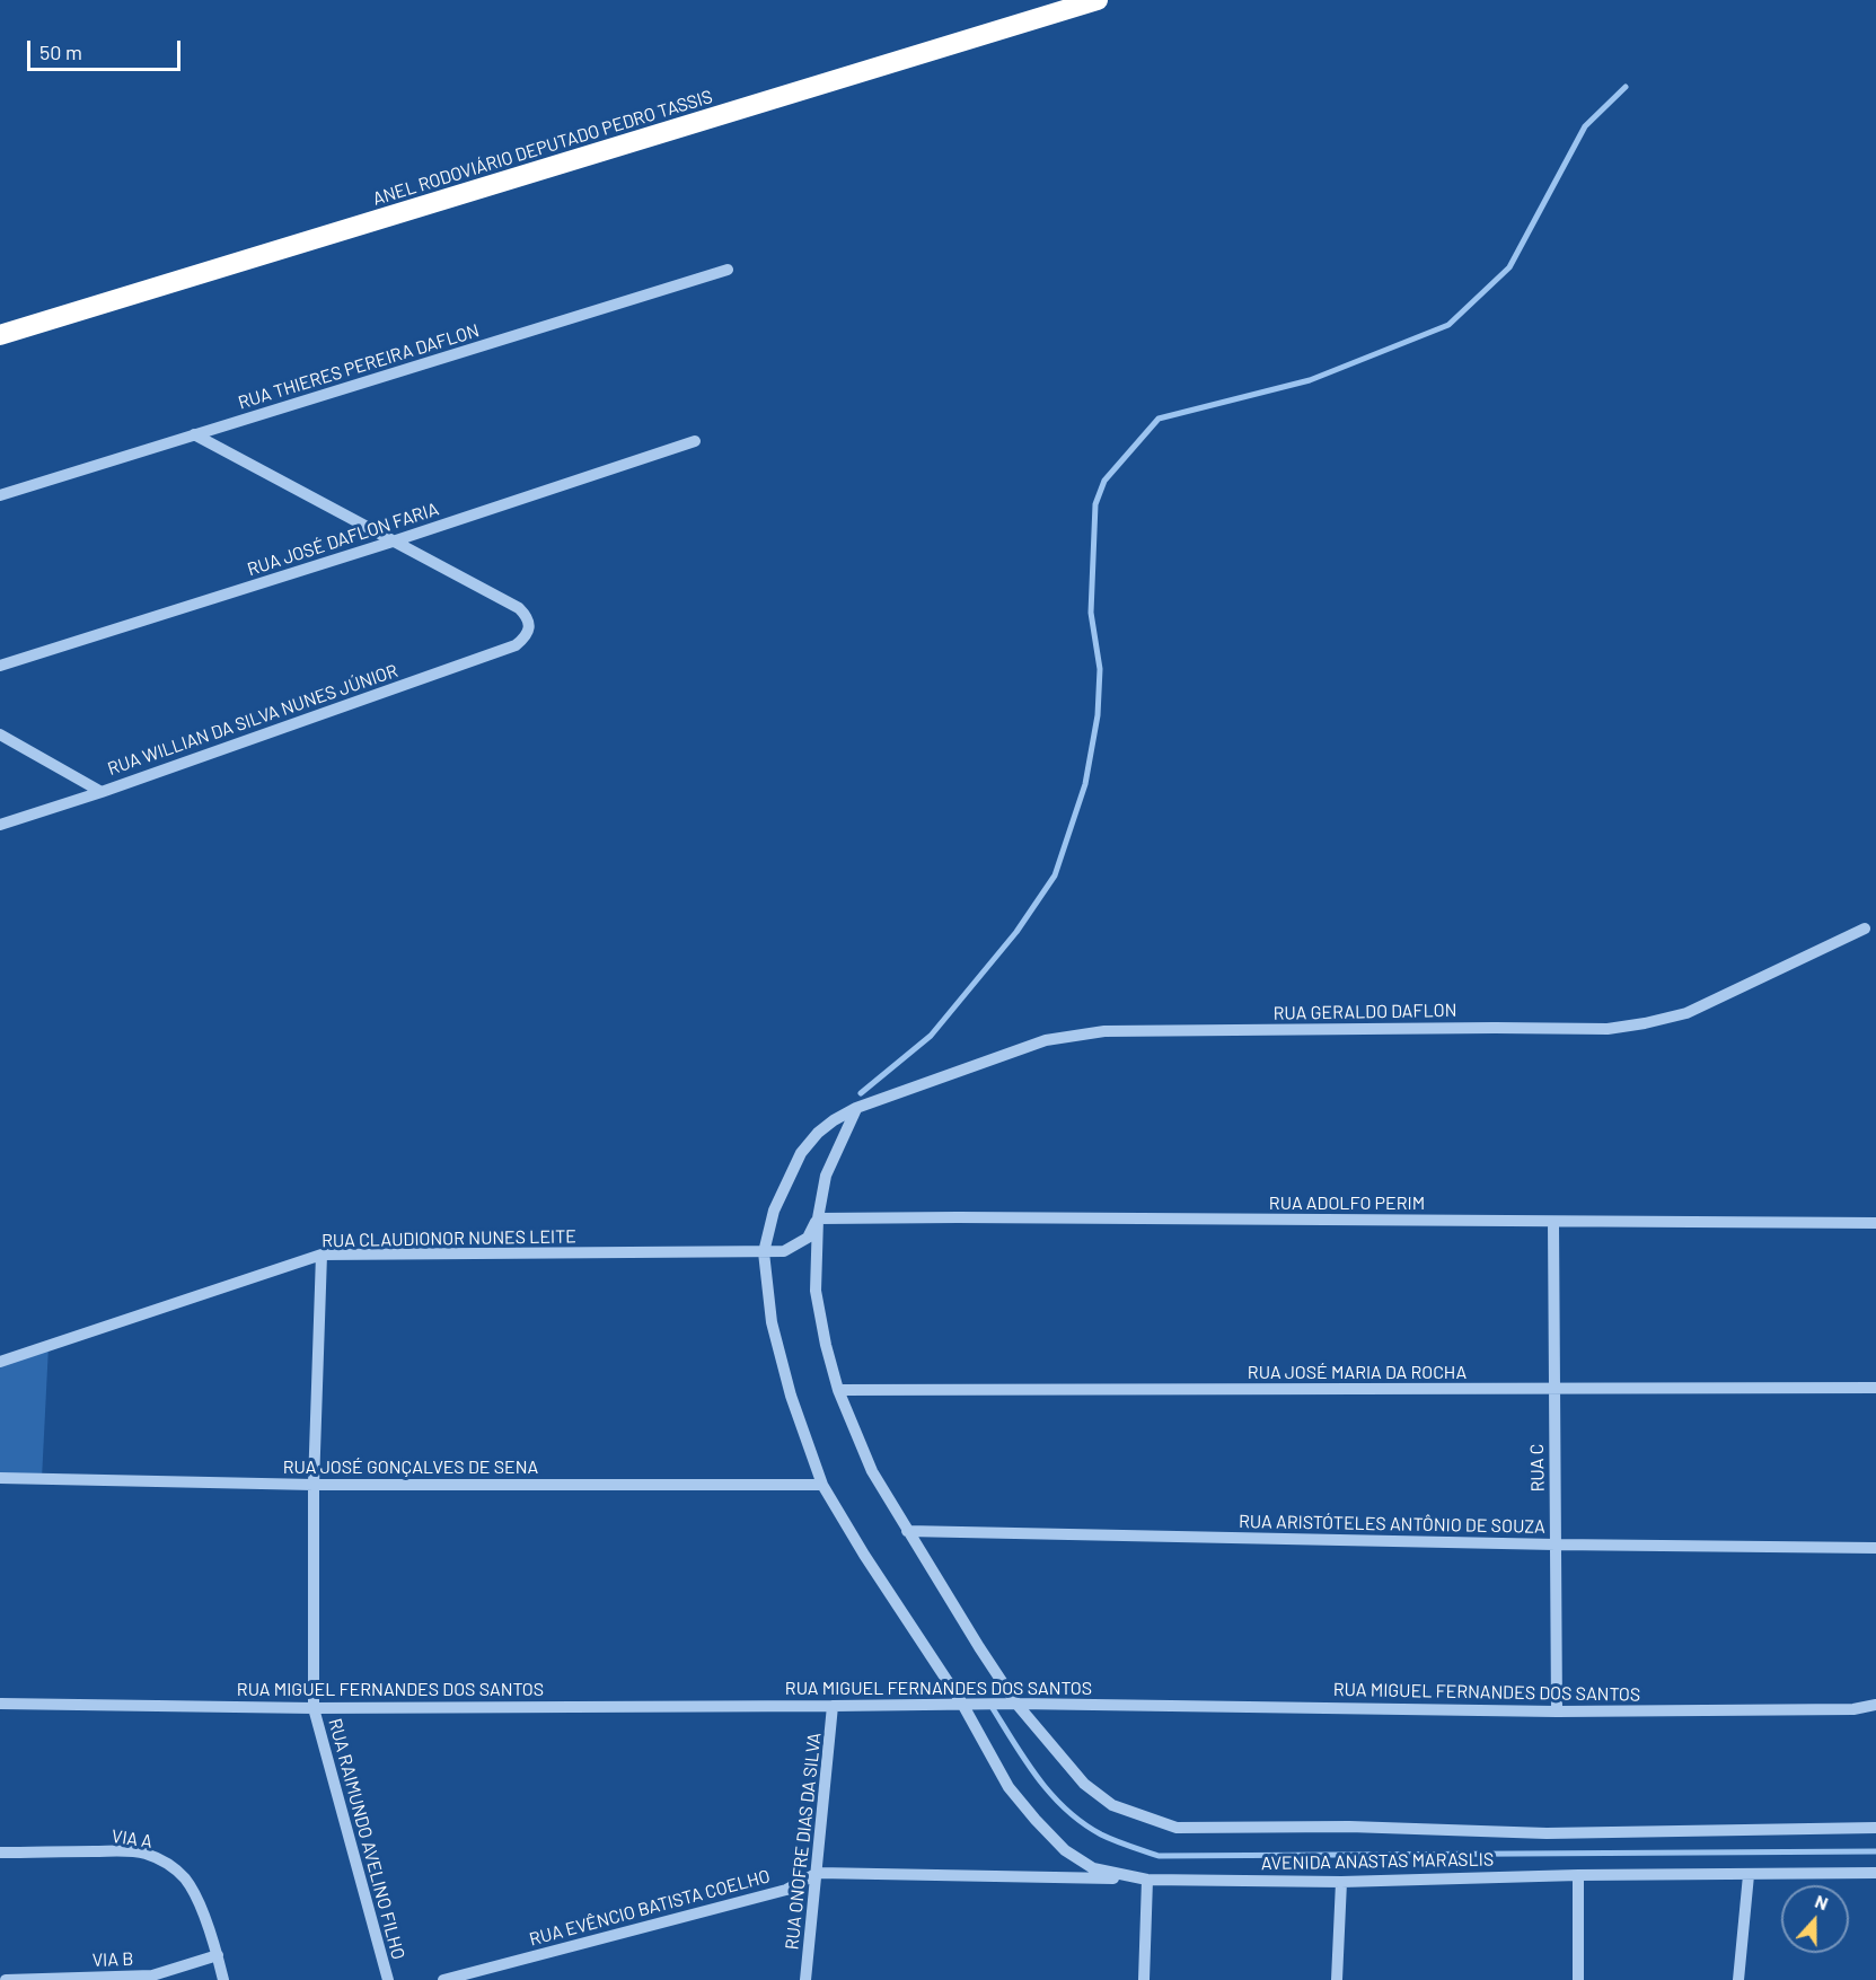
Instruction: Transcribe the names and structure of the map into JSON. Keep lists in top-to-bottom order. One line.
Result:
{"streets":{"highway":["ANEL RODOVIÁRIO DEPUTADO PEDRO TASSIS"],"street":["RUA THIERES PEREIRA DAFLON","RUA JOSÉ DAFLON FARIA","RUA WILLIAN DA SILVA NUNES JÚNIOR","RUA GERALDO DAFLON","RUA ADOLFO PERIM","RUA CLAUDIONOR NUNES LEITE","RUA JOSÉ MARIA DA ROCHA","RUA JOSÉ GONÇALVES DE SENA","RUA C","RUA ARISTÓTELES ANTÔNIO DE SOUZA","RUA MIGUEL FERNANDES DOS SANTOS","VIA A","RUA RAIMUNDO AVELINO FILHO","RUA ONOFRE DIAS DA SILVA","AVENIDA ANASTAS MARASLIS","RUA EVÊNCIO BATISTA COELHO","VIA B"]},"crossings":[["RUA JOSÉ DAFLON FARIA","RUA WILLIAN DA SILVA NUNES JÚNIOR"],["RUA GERALDO DAFLON","RUA CLAUDIONOR NUNES LEITE"],["RUA GERALDO DAFLON","AVENIDA ANASTAS MARASLIS"],["RUA ADOLFO PERIM","RUA CLAUDIONOR NUNES LEITE"],["RUA ADOLFO PERIM","RUA C"],["RUA ADOLFO PERIM","AVENIDA ANASTAS MARASLIS"],["RUA CLAUDIONOR NUNES LEITE","RUA RAIMUNDO AVELINO FILHO"],["RUA CLAUDIONOR NUNES LEITE","AVENIDA ANASTAS MARASLIS"],["RUA JOSÉ MARIA DA ROCHA","RUA C"],["RUA JOSÉ MARIA DA ROCHA","AVENIDA ANASTAS MARASLIS"],["RUA JOSÉ GONÇALVES DE SENA","RUA RAIMUNDO AVELINO FILHO"],["RUA JOSÉ GONÇALVES DE SENA","AVENIDA ANASTAS MARASLIS"],["RUA C","RUA ARISTÓTELES ANTÔNIO DE SOUZA"],["RUA C","RUA MIGUEL FERNANDES DOS SANTOS"],["RUA ARISTÓTELES ANTÔNIO DE SOUZA","AVENIDA ANASTAS MARASLIS"],["RUA MIGUEL FERNANDES DOS SANTOS","RUA RAIMUNDO AVELINO FILHO"],["RUA MIGUEL FERNANDES DOS SANTOS","RUA ONOFRE DIAS DA SILVA"],["RUA MIGUEL FERNANDES DOS SANTOS","AVENIDA ANASTAS MARASLIS"],["VIA A","VIA B"],["RUA ONOFRE DIAS DA SILVA","RUA EVÊNCIO BATISTA COELHO"],["AVENIDA ANASTAS MARASLIS","RUA EVÊNCIO BATISTA COELHO"]],"scale_bar":"50 m","north":"top"}
